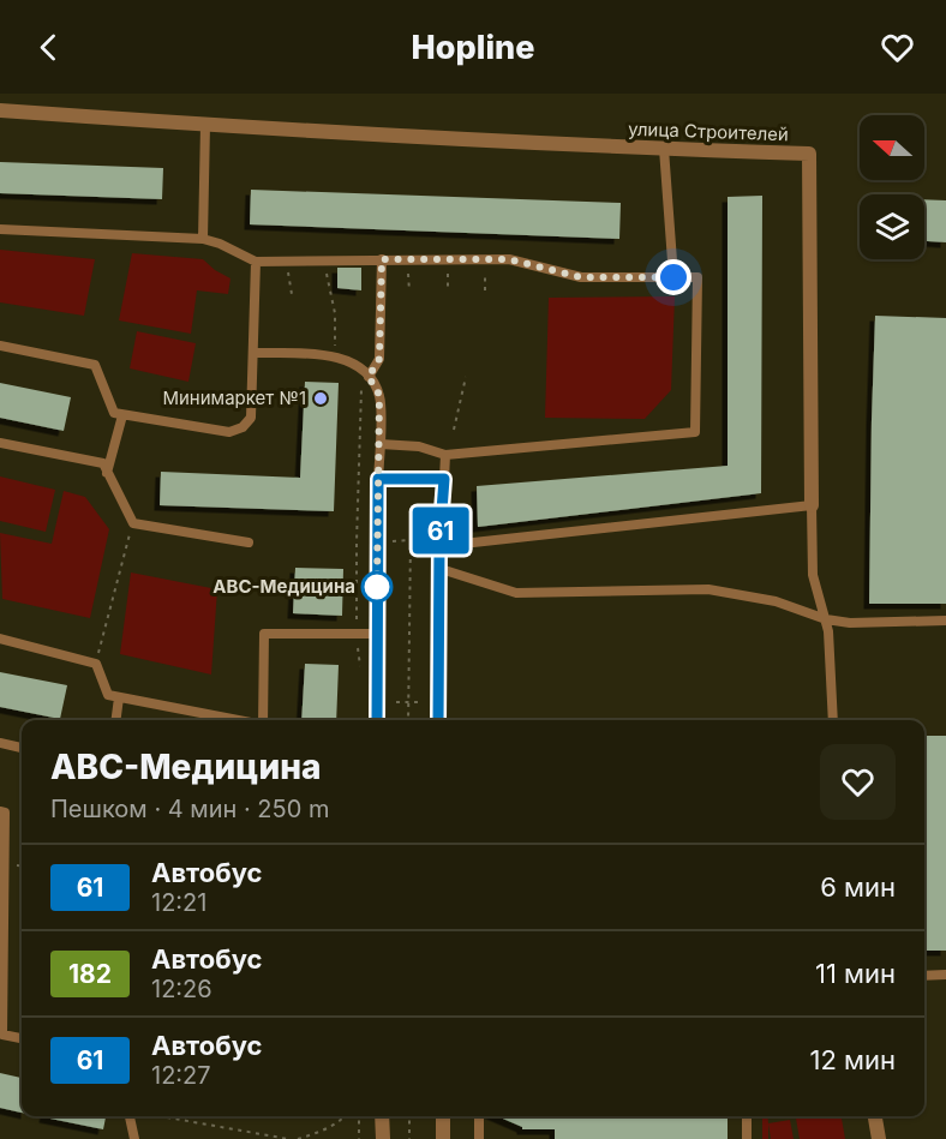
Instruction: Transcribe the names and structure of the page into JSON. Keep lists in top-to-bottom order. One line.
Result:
{"streets":{"street":["улица Строителей"]},"places":["Минимаркет №1","АВС-Медицина"],"lines":["bus line 61"],"north":"left","page":{"header":"Hopline","on_map":"61","heading":["АВС-Медицина","Пешком · 4 мин · 250 m"],"list":[{"mark":"61","name":"Автобус","note":"12:21","value":"6 мин"},{"mark":"182","name":"Автобус","note":"12:26","value":"11 мин"},{"mark":"61","name":"Автобус","note":"12:27","value":"12 мин"}]}}
